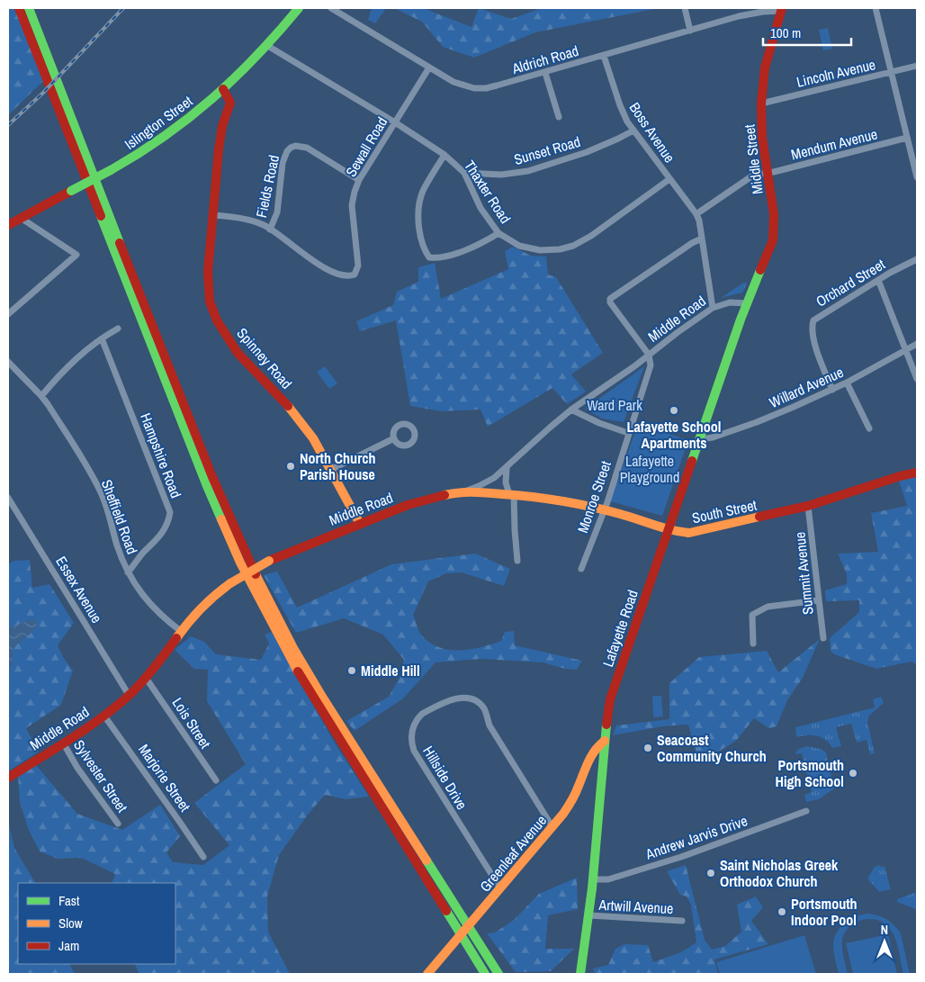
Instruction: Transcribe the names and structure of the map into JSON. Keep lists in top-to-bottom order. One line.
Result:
{"streets":{"main road":["Islington Street","Middle Street","Middle Road","Spinney Road","South Street","Lafayette Road","Greenleaf Avenue"],"street":["Aldrich Road","Lincoln Avenue","Boss Avenue","Mendum Avenue","Sewall Road","Sunset Road","Fields Road","Thaxter Road","Orchard Street","Willard Avenue","Hampshire Road","Monroe Street","Sheffield Road","Summit Avenue","Essex Avenue","Lois Street","Sylvester Street","Marjorie Street","Hillside Drive","Andrew Jarvis Drive","Artwill Avenue"]},"crossings":[["Aldrich Road","Boss Avenue"],["Aldrich Road","Sewall Road"],["Aldrich Road","Middle Street"],["Lincoln Avenue","Middle Street"],["Islington Street","Thaxter Road"],["Islington Street","Spinney Road"],["Boss Avenue","Mendum Avenue"],["Boss Avenue","Sunset Road"],["Boss Avenue","Thaxter Road"],["Mendum Avenue","Middle Street"],["Sewall Road","Fields Road"],["Sewall Road","Thaxter Road"],["Sewall Road","Spinney Road"],["Sunset Road","Thaxter Road"],["Middle Street","Middle Road"],["Middle Street","Lafayette Road"],["Orchard Street","Willard Avenue"],["Middle Road","Spinney Road"],["Middle Road","Monroe Street"],["Middle Road","South Street"],["Middle Road","Sheffield Road"],["Middle Road","Essex Avenue"],["Middle Road","Lafayette Road"],["Middle Road","Lois Street"],["Middle Road","Sylvester Street"],["Middle Road","Marjorie Street"],["Willard Avenue","Lafayette Road"],["Hampshire Road","Sheffield Road"],["Monroe Street","South Street"],["South Street","Summit Avenue"],["South Street","Lafayette Road"],["Lafayette Road","Andrew Jarvis Drive"],["Lafayette Road","Greenleaf Avenue"],["Lafayette Road","Artwill Avenue"],["Hillside Drive","Greenleaf Avenue"]],"parks":["Ward Park","Lafayette Playground"],"places":["Lafayette School Apartments","North Church Parish House","Middle Hill","Seacoast Community Church","Portsmouth High School","Saint Nicholas Greek Orthodox Church","Portsmouth Indoor Pool"],"legend":["Fast","Slow","Jam"],"scale_bar":"100 m","north":"top"}
